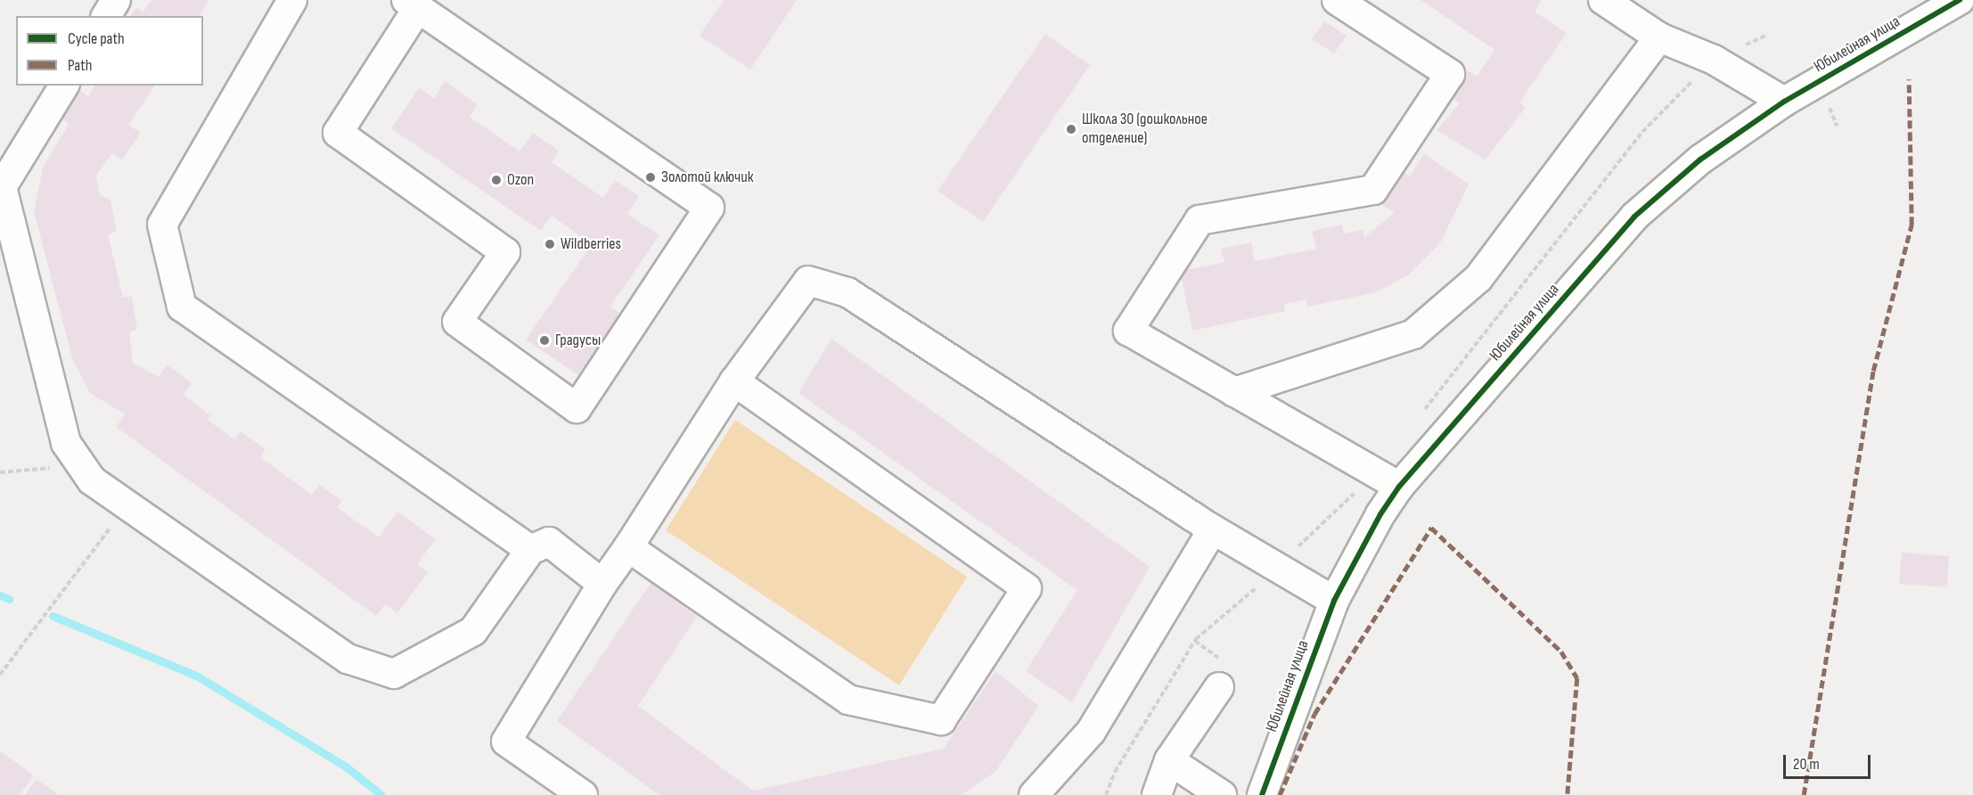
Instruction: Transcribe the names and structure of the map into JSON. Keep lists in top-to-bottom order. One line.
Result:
{"streets":{"street":["Юбилейная улица"]},"places":["Школа 30 (дошкольное отделение)","Золотой ключик","Ozon","Wildberries","Градусы"],"legend":["Cycle path","Path"],"scale_bar":"20 m"}
